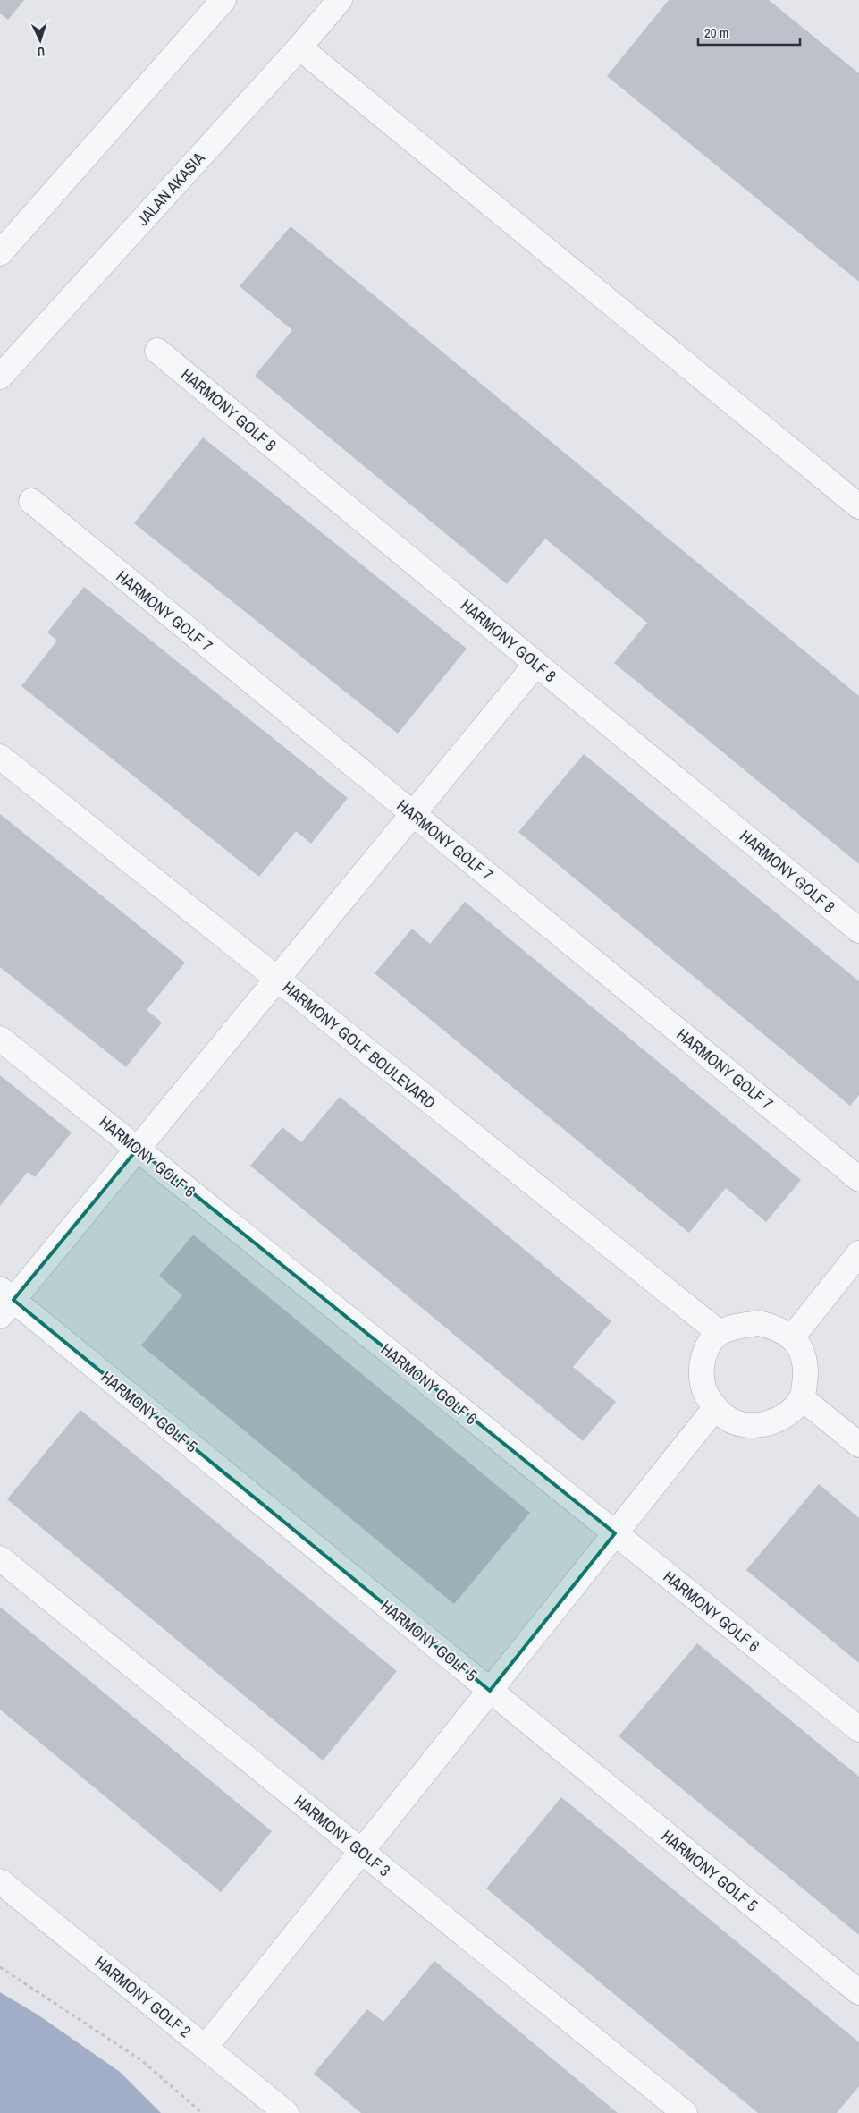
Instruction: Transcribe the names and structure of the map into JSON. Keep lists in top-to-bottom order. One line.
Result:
{"streets":{"street":["JALAN AKASIA","HARMONY GOLF 8","HARMONY GOLF 7","HARMONY GOLF BOULEVARD","HARMONY GOLF 6","HARMONY GOLF 5","HARMONY GOLF 3","HARMONY GOLF 2"]},"scale_bar":"20 m","north":"bottom"}
